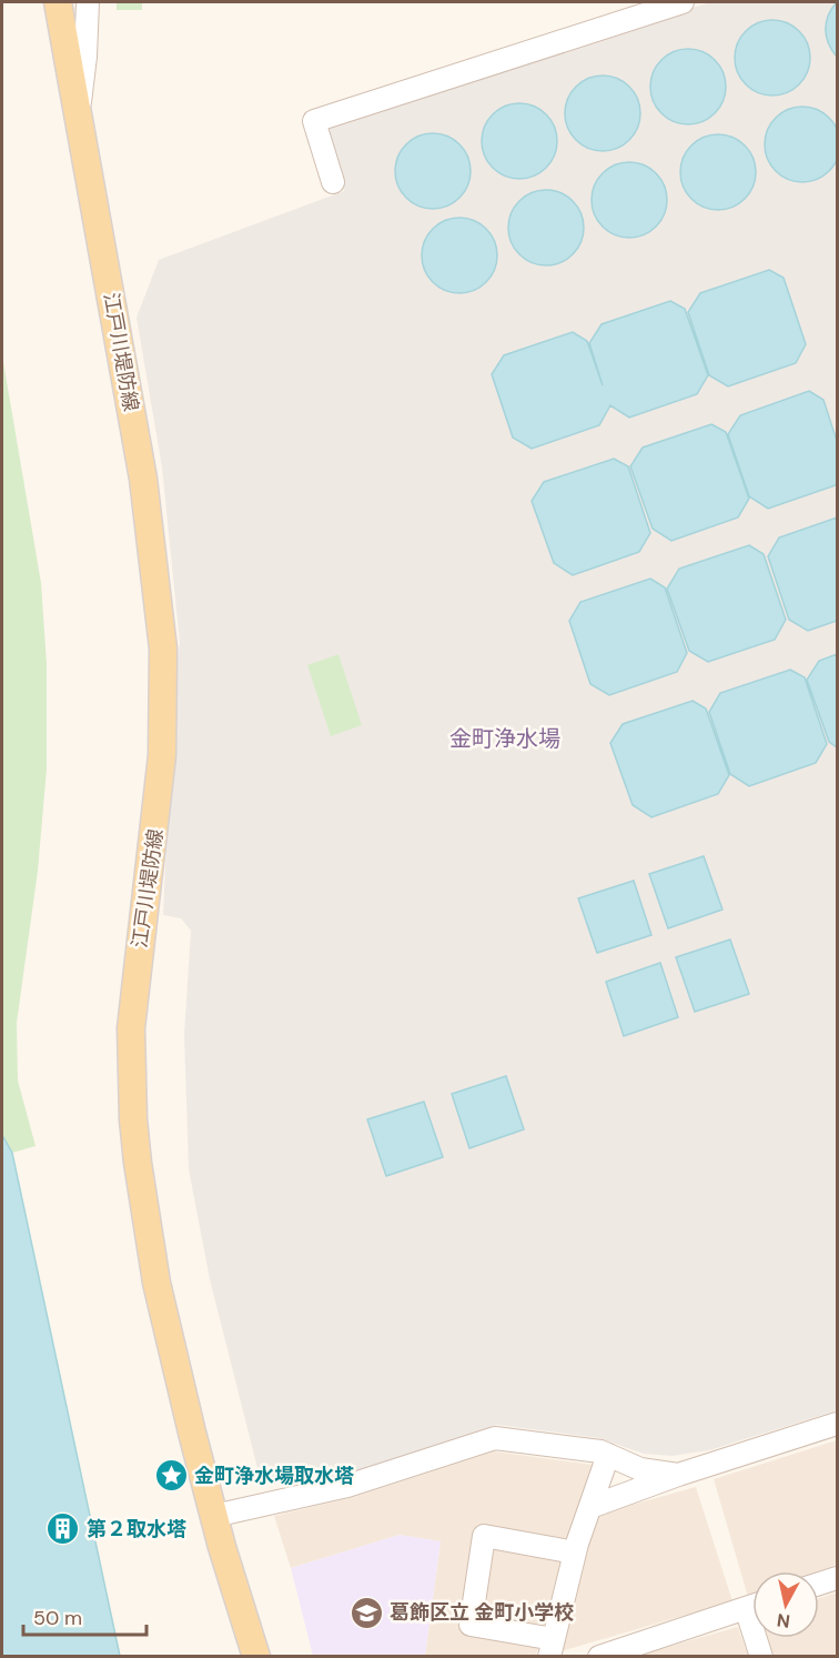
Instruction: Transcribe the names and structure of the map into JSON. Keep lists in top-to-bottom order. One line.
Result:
{"streets":{"main road":["江戸川堤防線"]},"districts":["金町浄水場"],"places":{"place":["金町浄水場取水塔"],"building":["第２取水塔"],"school or university":["葛飾区立 金町小学校"]},"scale_bar":"50 m","north":"bottom"}
